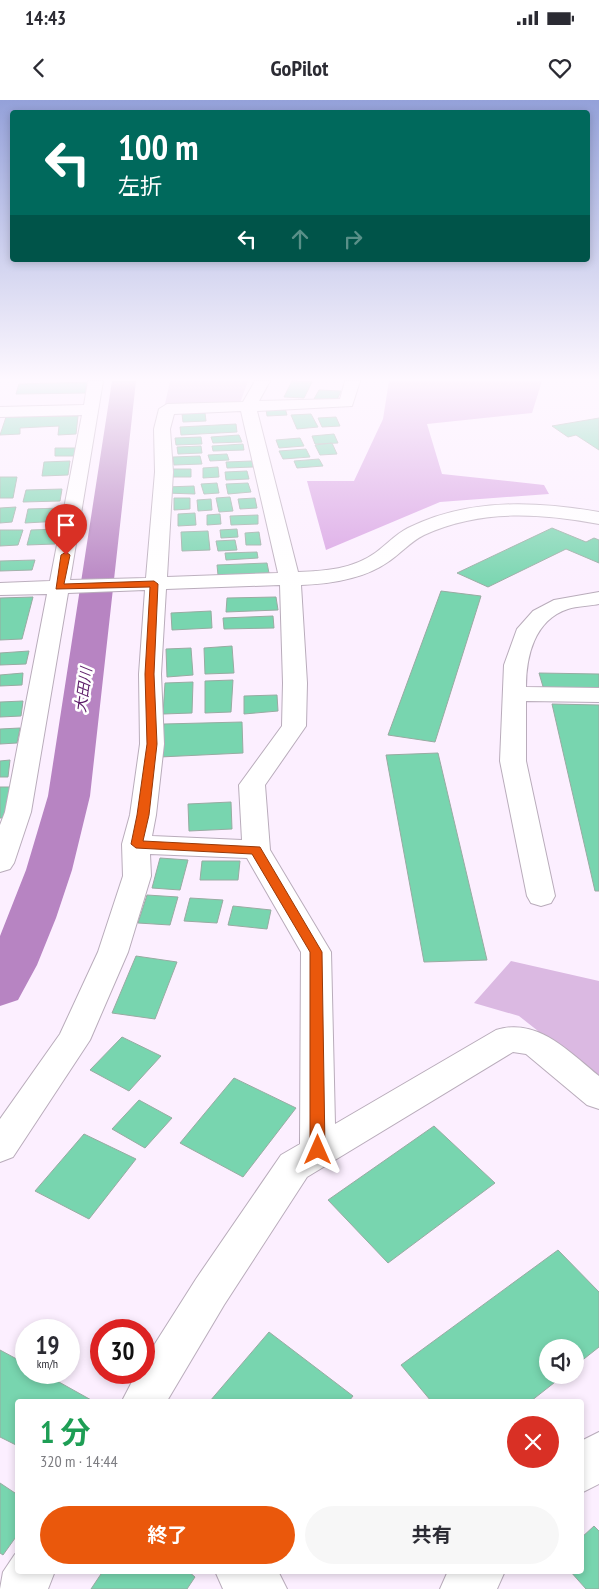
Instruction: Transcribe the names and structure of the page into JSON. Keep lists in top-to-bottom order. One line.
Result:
{"water":["大田川"],"page":{"status":"14:43","header":"GoPilot","turn":["100 m","左折"],"speed":"19 km/h","limit":"30","heading":["1 分","320 m · 14:44"],"buttons":["終了","共有"]}}
